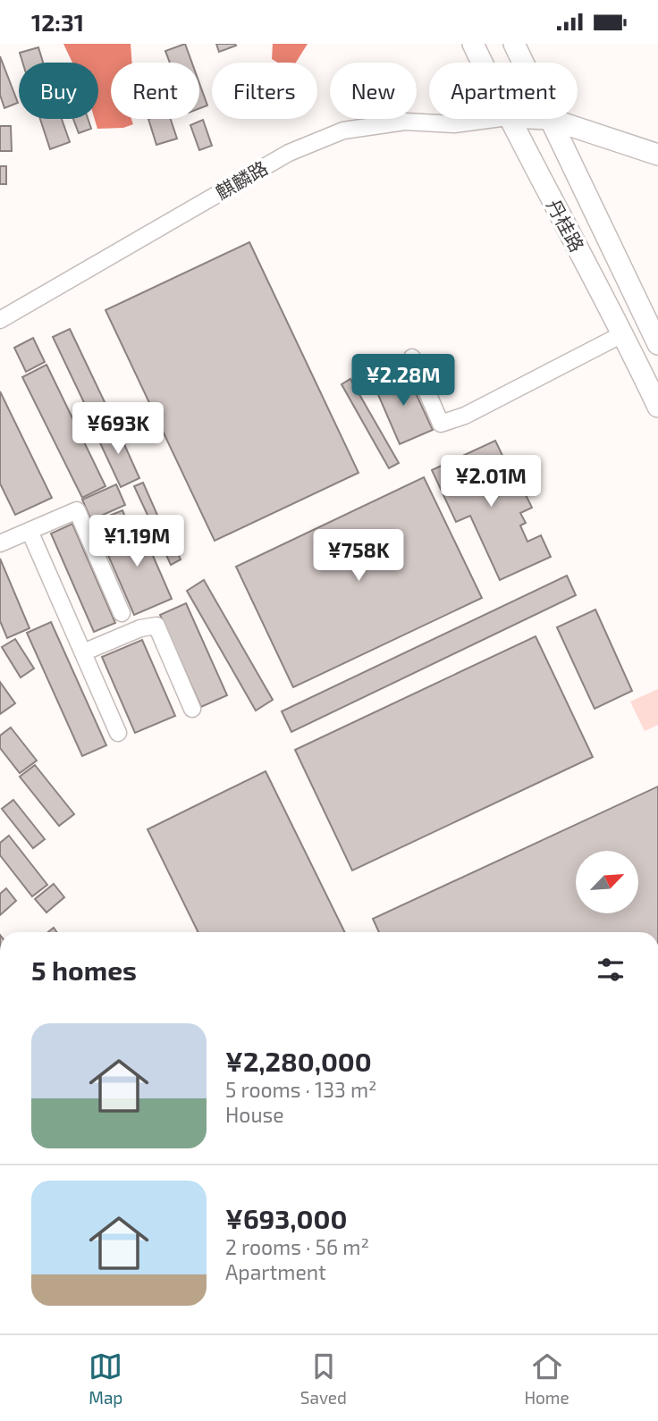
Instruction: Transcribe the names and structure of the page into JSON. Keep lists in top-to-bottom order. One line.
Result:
{"streets":{"main road":["丹桂路"],"street":["麒麟路"]},"north":"top right","page":{"status":"12:31","chip":["Buy","Rent","Filters","New","Apartment"],"price":["¥2.28M","¥693K","¥2.01M","¥1.19M","¥758K"],"heading":"5 homes","list":[{"name":"¥2,280,000","note":"5 rooms · 133 m² · House"},{"name":"¥693,000","note":"2 rooms · 56 m² · Apartment"}],"tabs":["Map","Saved","Home"]}}
